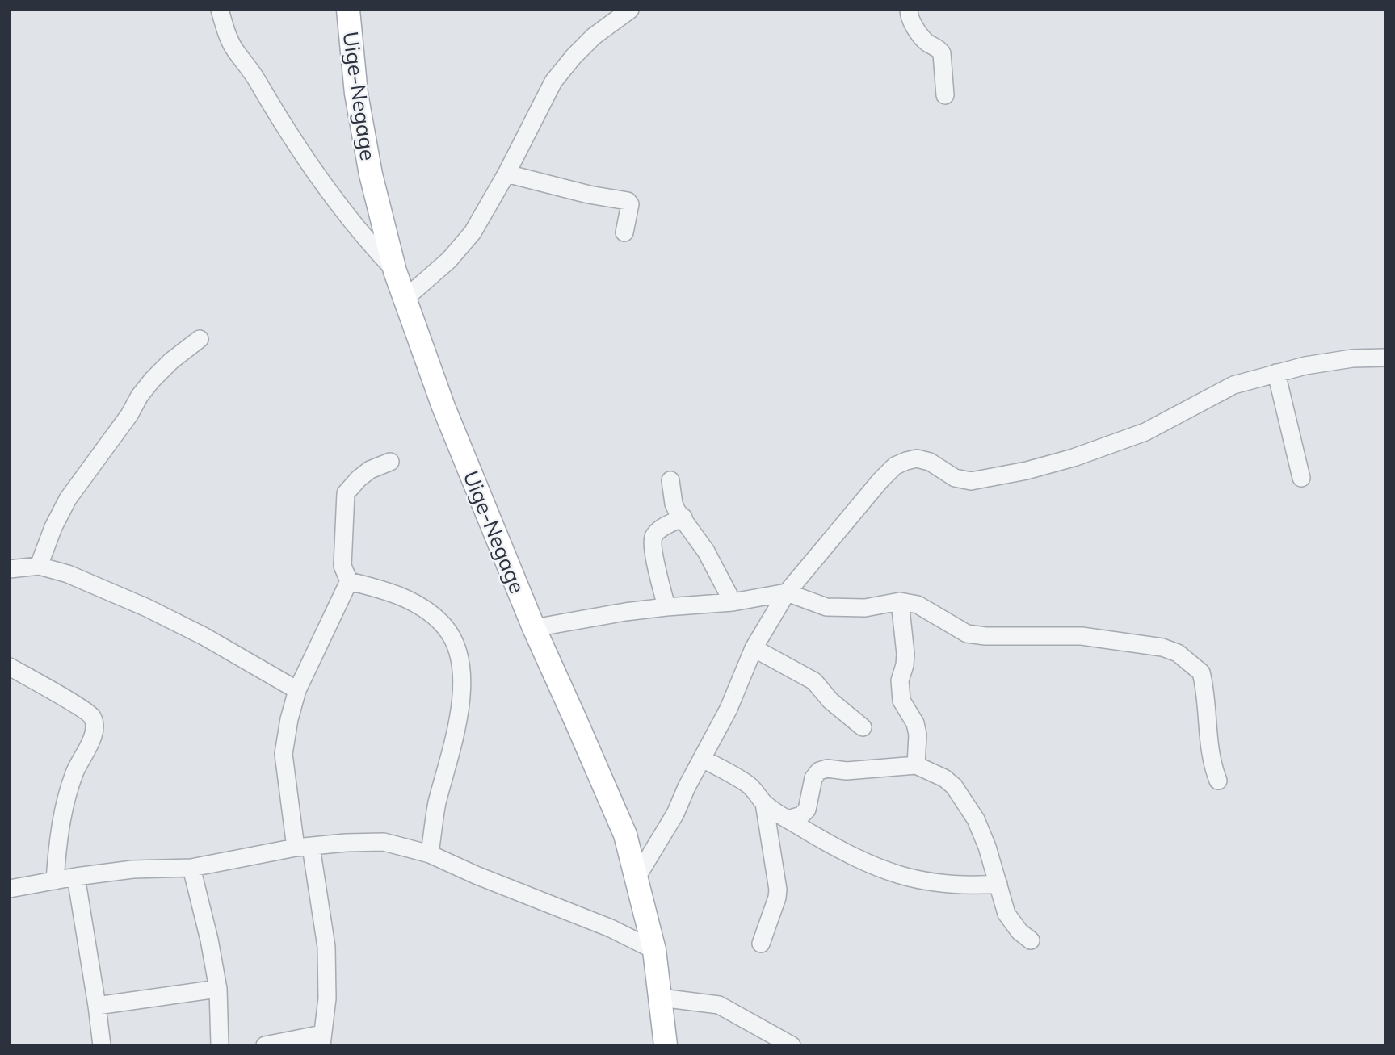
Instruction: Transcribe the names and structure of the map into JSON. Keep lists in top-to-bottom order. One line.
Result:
{"streets":{"main road":["Uige-Negage"]}}
